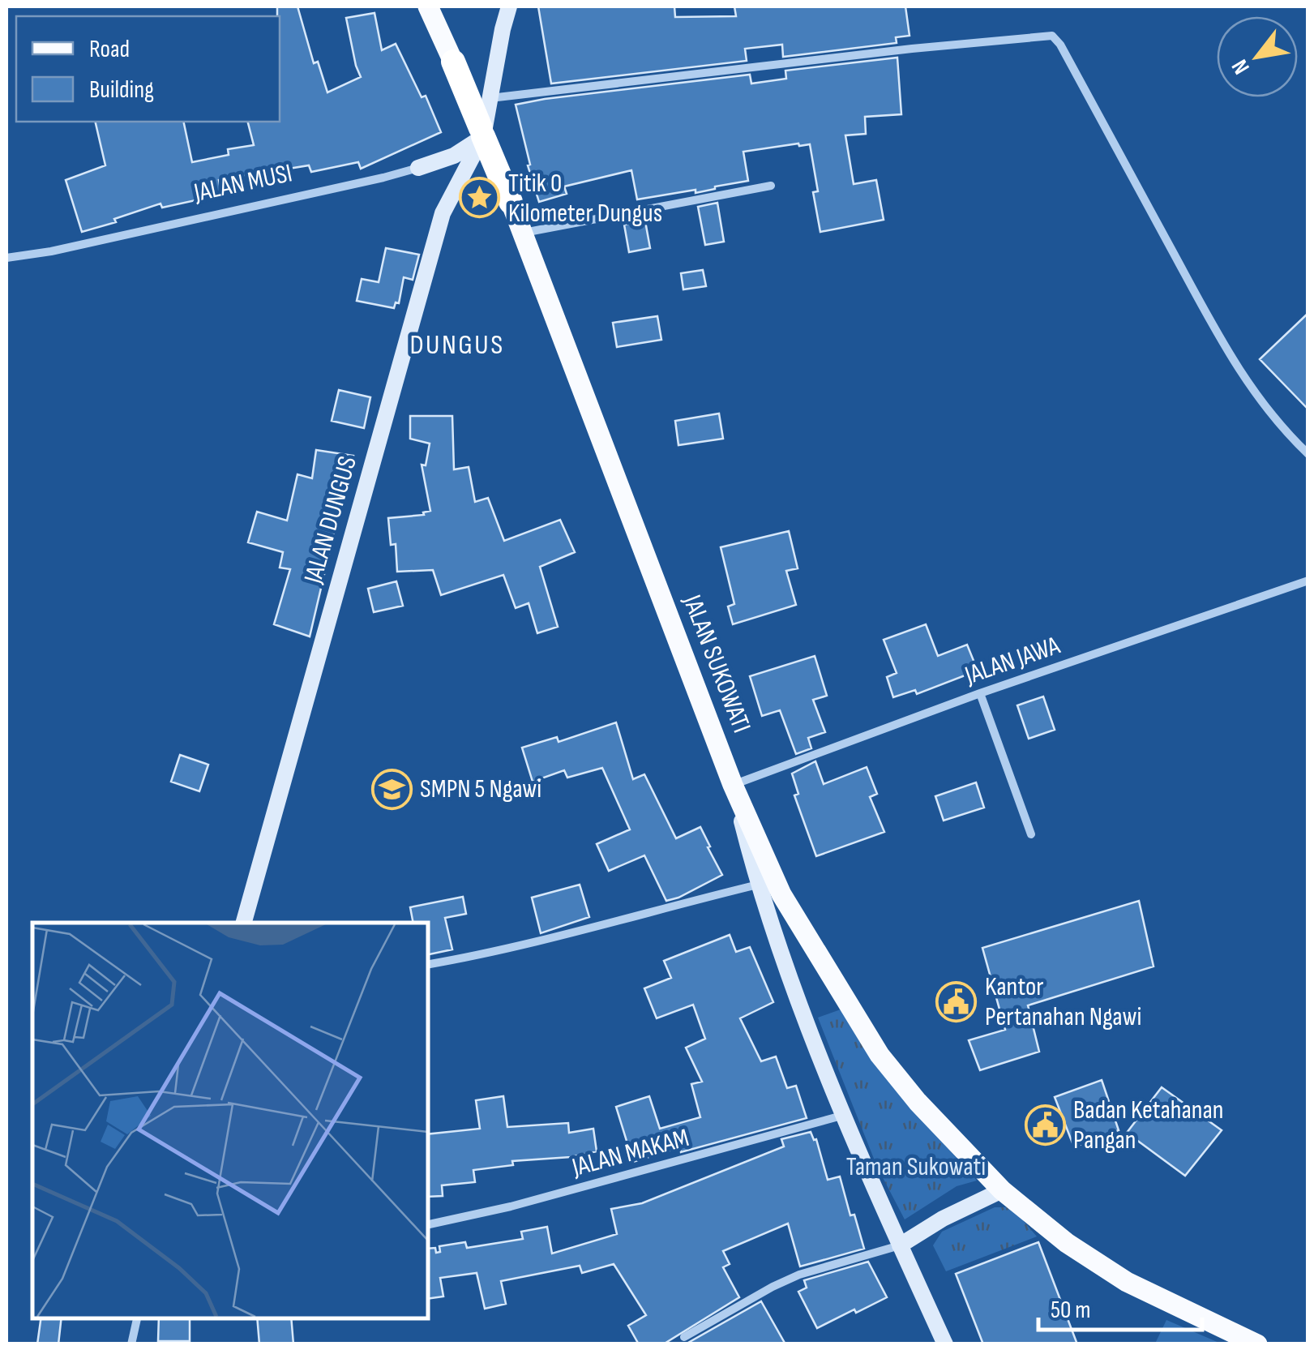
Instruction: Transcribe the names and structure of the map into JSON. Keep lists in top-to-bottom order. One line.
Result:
{"streets":{"highway":["JALAN SUKOWATI"],"main road":["JALAN MUSI","JALAN DUNGUS"],"street":["JALAN JAWA","JALAN MAKAM"]},"crossings":[["JALAN MUSI","JALAN DUNGUS"],["JALAN MUSI","JALAN SUKOWATI"],["JALAN DUNGUS","JALAN SUKOWATI"],["JALAN JAWA","JALAN SUKOWATI"],["JALAN SUKOWATI","JALAN MAKAM"]],"districts":["DUNGUS"],"parks":["Taman Sukowati"],"places":{"place":["Titik 0 Kilometer Dungus"],"school or university":["SMPN 5 Ngawi"],"public building":["Kantor Pertanahan Ngawi","Badan Ketahanan Pangan"]},"legend":["Road","Building"],"scale_bar":"50 m","north":"bottom left"}
